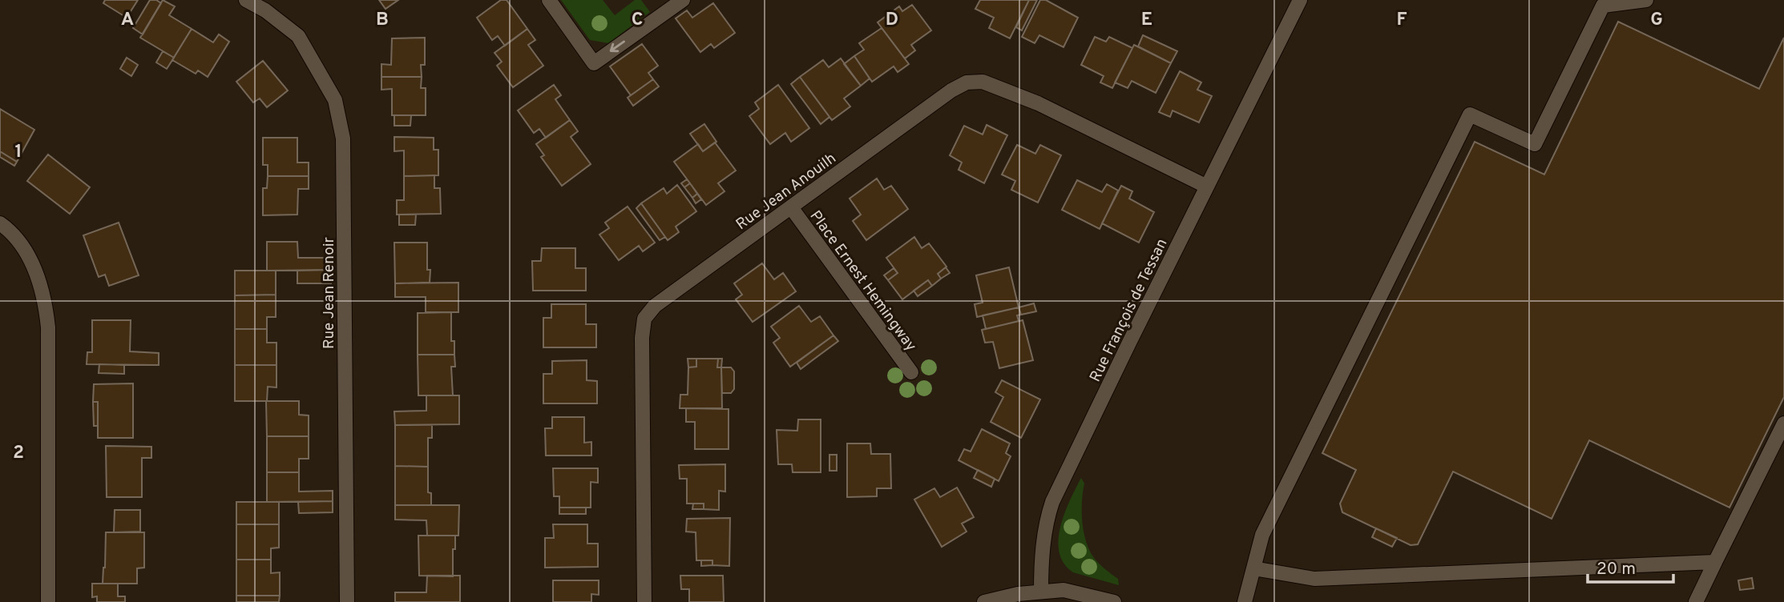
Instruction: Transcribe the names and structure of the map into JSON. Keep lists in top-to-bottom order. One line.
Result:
{"streets":{"street":["Rue Jean Anouilh","Place Ernest Hemingway","Rue Jean Renoir","Rue François de Tessan"]},"crossings":[["Rue Jean Anouilh","Place Ernest Hemingway"],["Rue Jean Anouilh","Rue François de Tessan"]],"scale_bar":"20 m","grid":{"columns":["A","B","C","D","E","F","G"],"rows":["1","2"]}}
